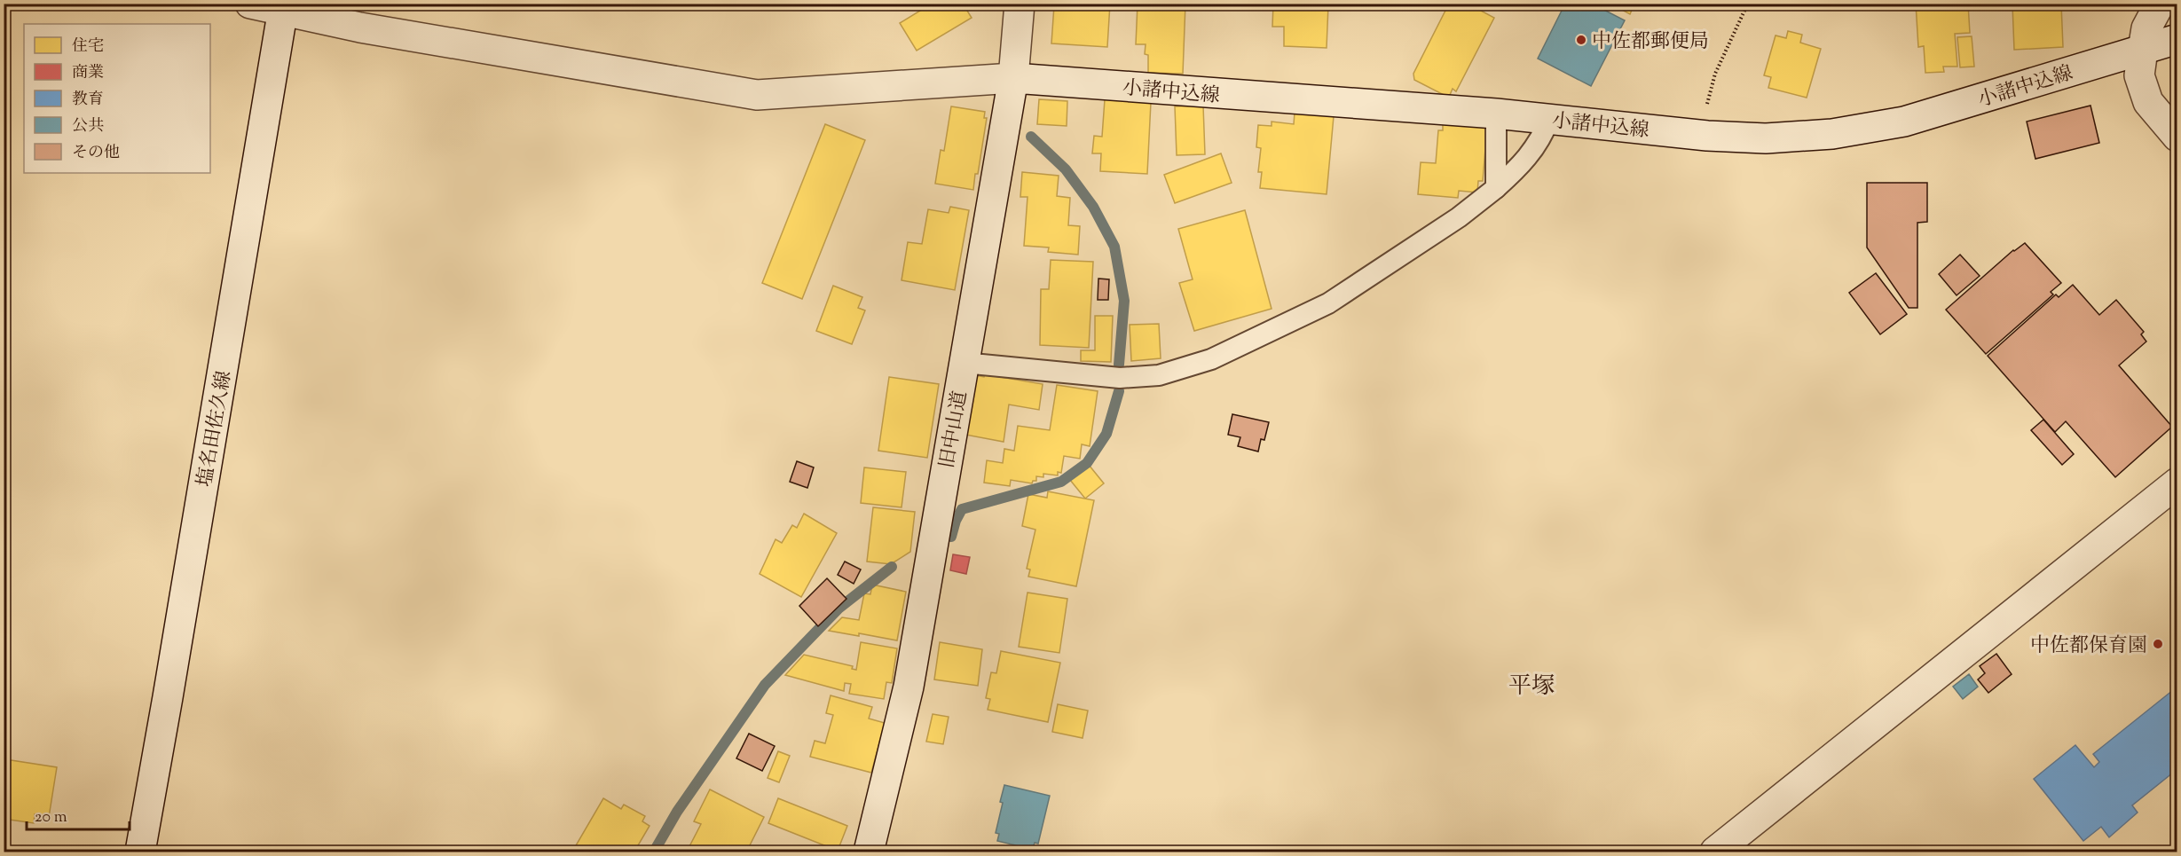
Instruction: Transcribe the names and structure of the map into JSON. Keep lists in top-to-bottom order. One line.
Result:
{"streets":{"main road":["小諸中込線","塩名田佐久線","旧中山道"]},"crossings":[["小諸中込線","塩名田佐久線"],["小諸中込線","旧中山道"]],"districts":["平塚"],"places":["中佐都郵便局","中佐都保育園"],"legend":["住宅","商業","教育","公共","その他"],"scale_bar":"20 m"}
